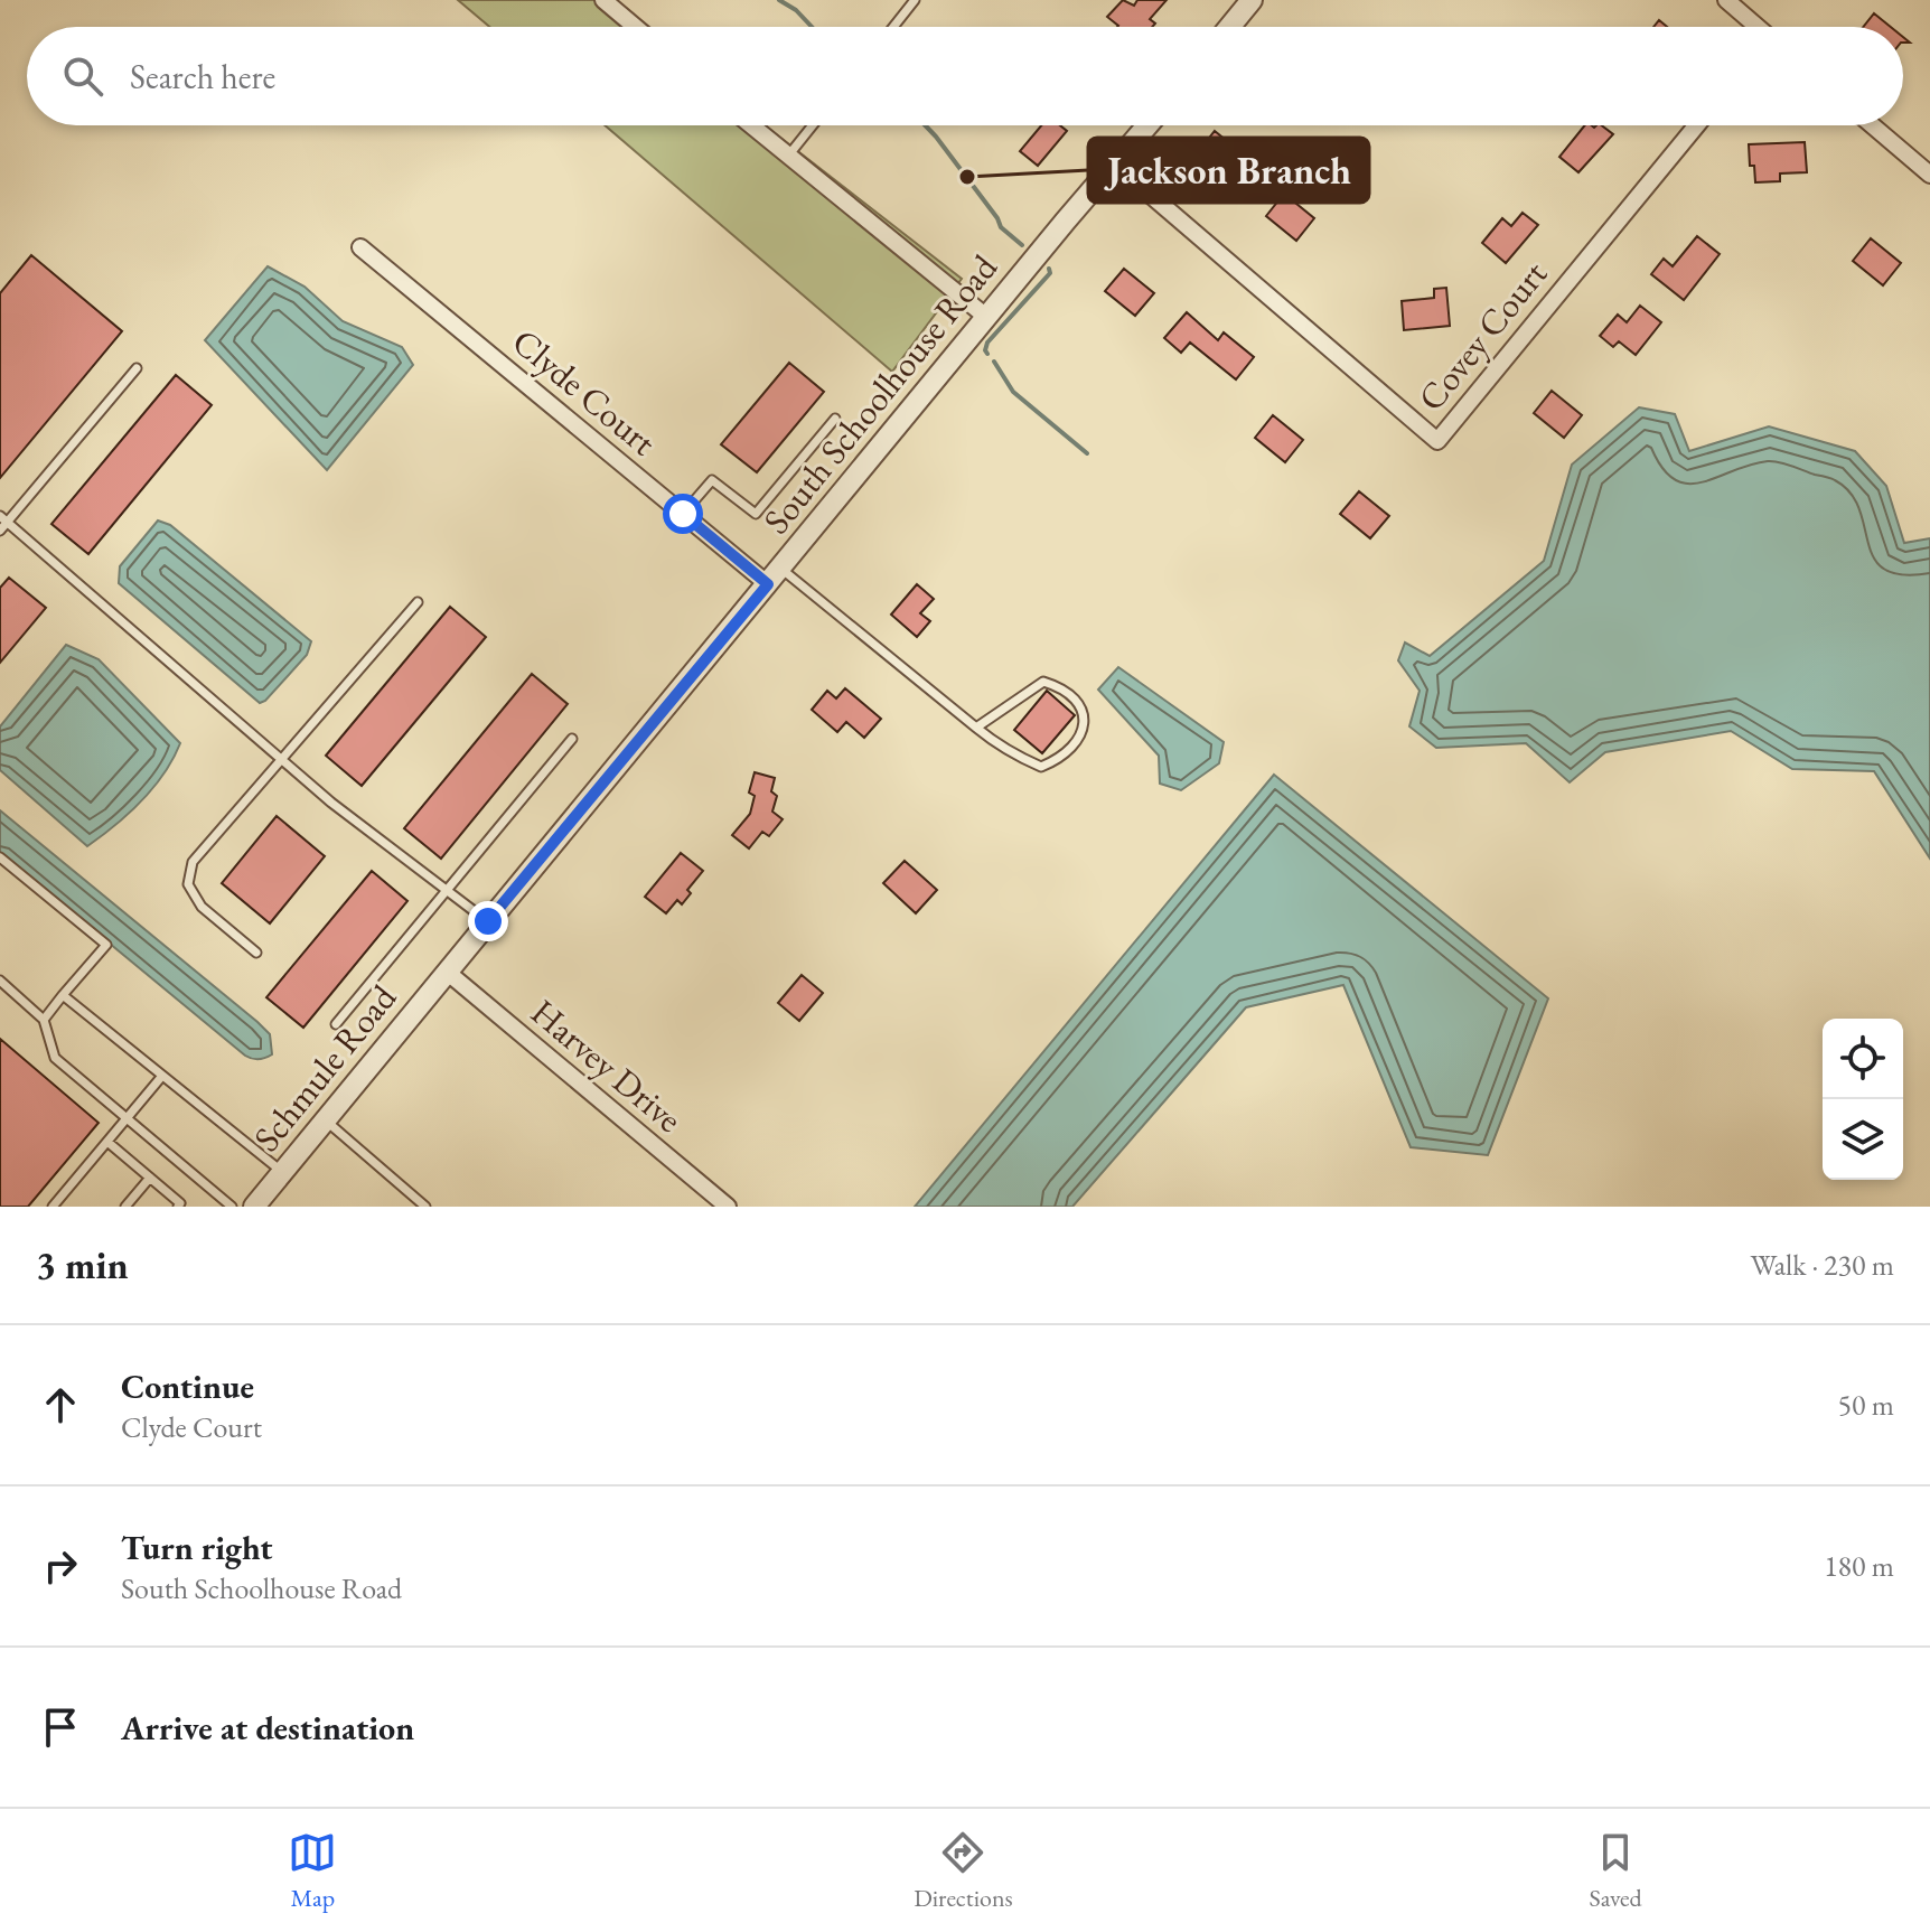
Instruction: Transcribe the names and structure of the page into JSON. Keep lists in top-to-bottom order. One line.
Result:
{"streets":{"street":["Covey Court","Clyde Court","South Schoolhouse Road","Harvey Drive","Schmule Road"]},"crossings":[["Covey Court","South Schoolhouse Road"],["Clyde Court","South Schoolhouse Road"],["South Schoolhouse Road","Harvey Drive"],["South Schoolhouse Road","Schmule Road"],["Harvey Drive","Schmule Road"]],"places":["Jackson Branch"],"page":{"search":"Search here","heading":["3 min","Walk · 230 m"],"list":[["Continue","Clyde Court","50 m"],["Turn right","South Schoolhouse Road","180 m"],"Arrive at destination"],"nav":["Map","Directions","Saved"]}}
